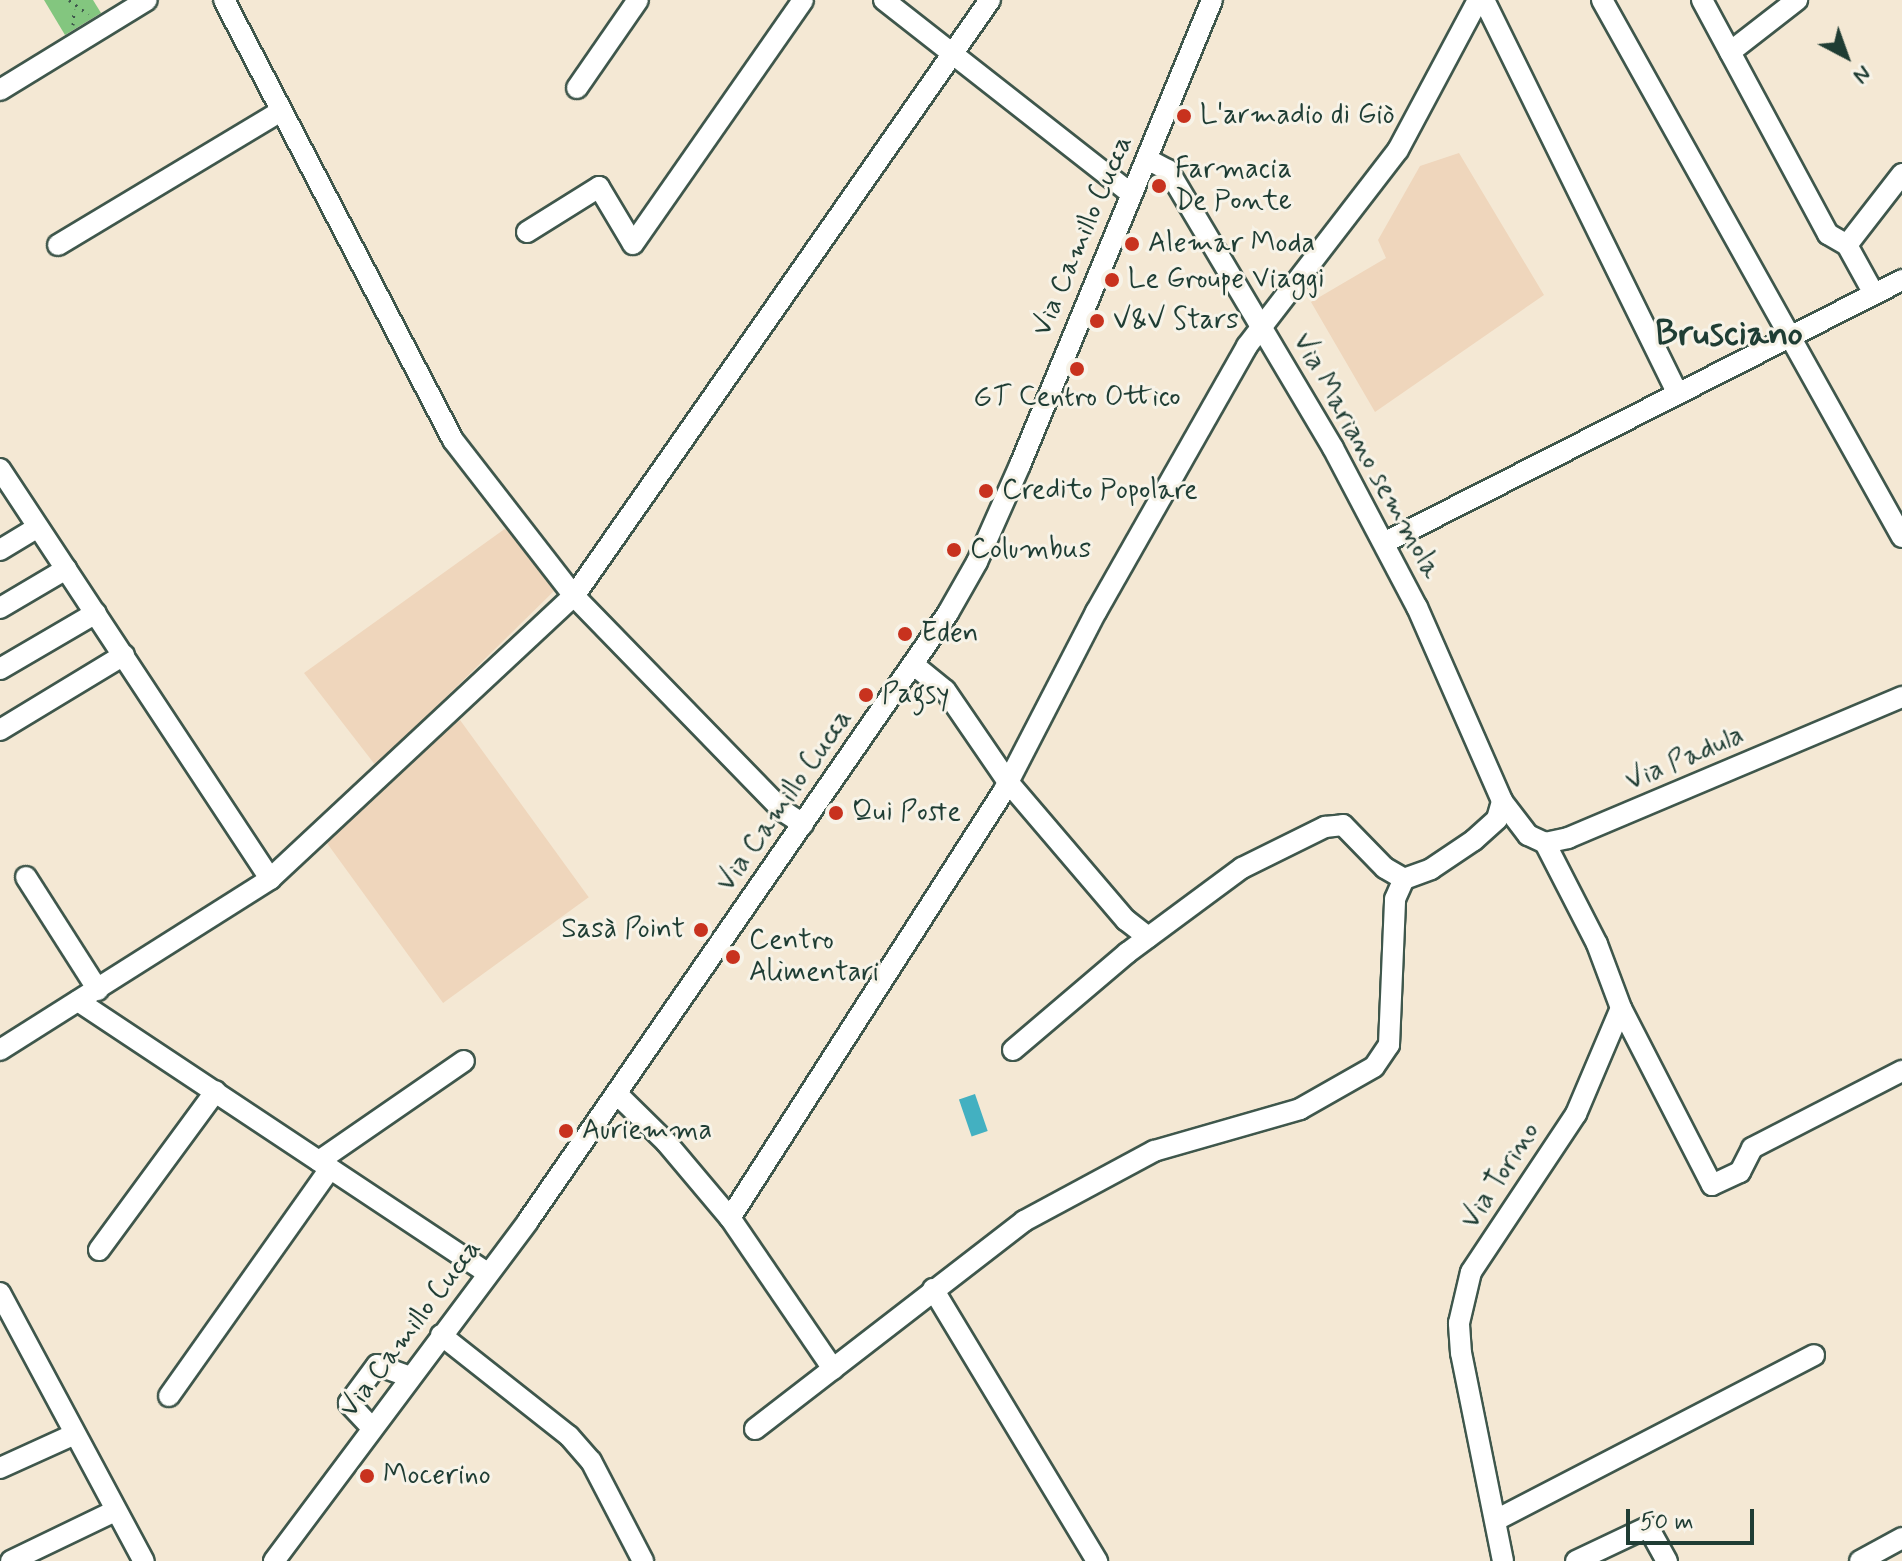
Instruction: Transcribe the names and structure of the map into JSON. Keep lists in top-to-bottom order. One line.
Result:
{"streets":{"street":["Via Camillo Cucca","Via Mariano semmola","Via Padula","Via Torino"]},"crossings":[["Via Camillo Cucca","Via Mariano semmola"]],"districts":["Brusciano"],"places":["L'armadio di Giò","Farmacia De Ponte","Alemar Moda","Le Groupe Viaggi","V&V Stars","GT Centro Ottico","Credito Popolare","Columbus","Eden","Pagsy","Qui Poste","Sasà Point","Centro Alimentari","Auriemma","Mocerino"],"scale_bar":"50 m","north":"bottom right"}
